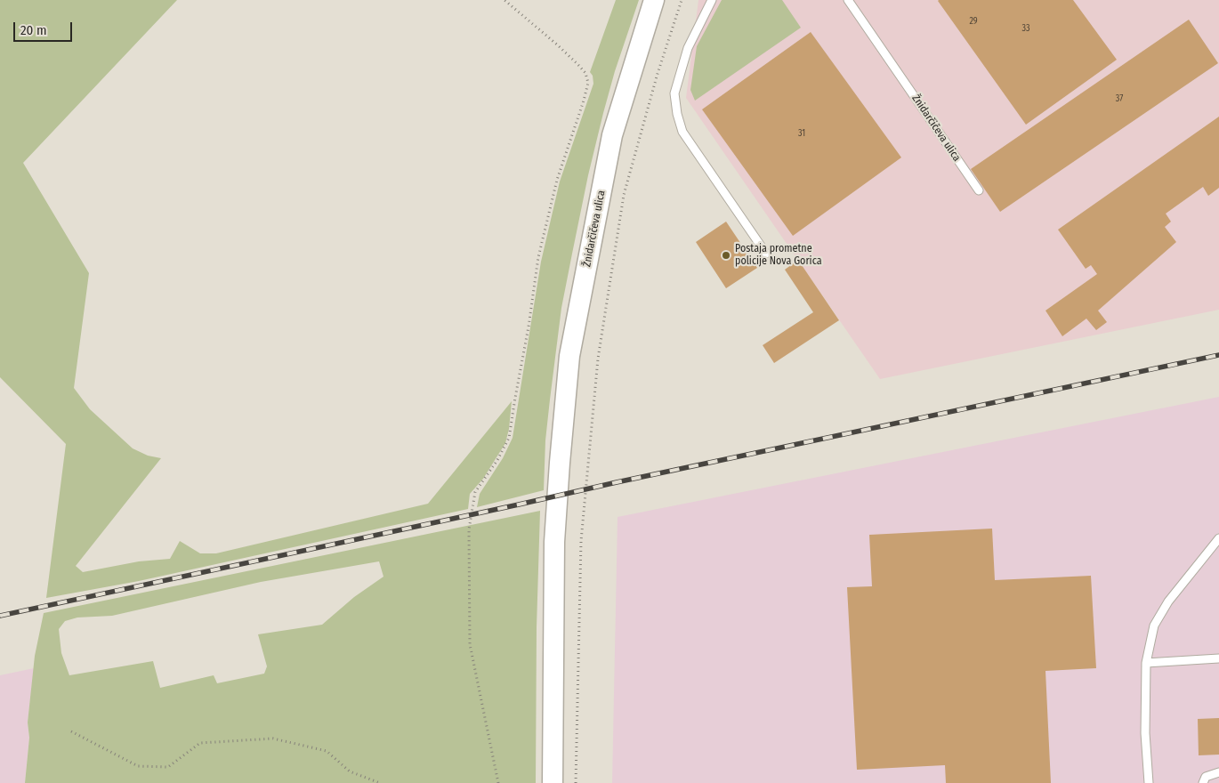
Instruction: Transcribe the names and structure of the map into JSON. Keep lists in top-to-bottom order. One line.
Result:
{"streets":{"street":["Žnidarčičeva ulica"]},"places":["Postaja prometne policije Nova Gorica"],"house_numbers":["29","33","37","31"],"scale_bar":"20 m"}
